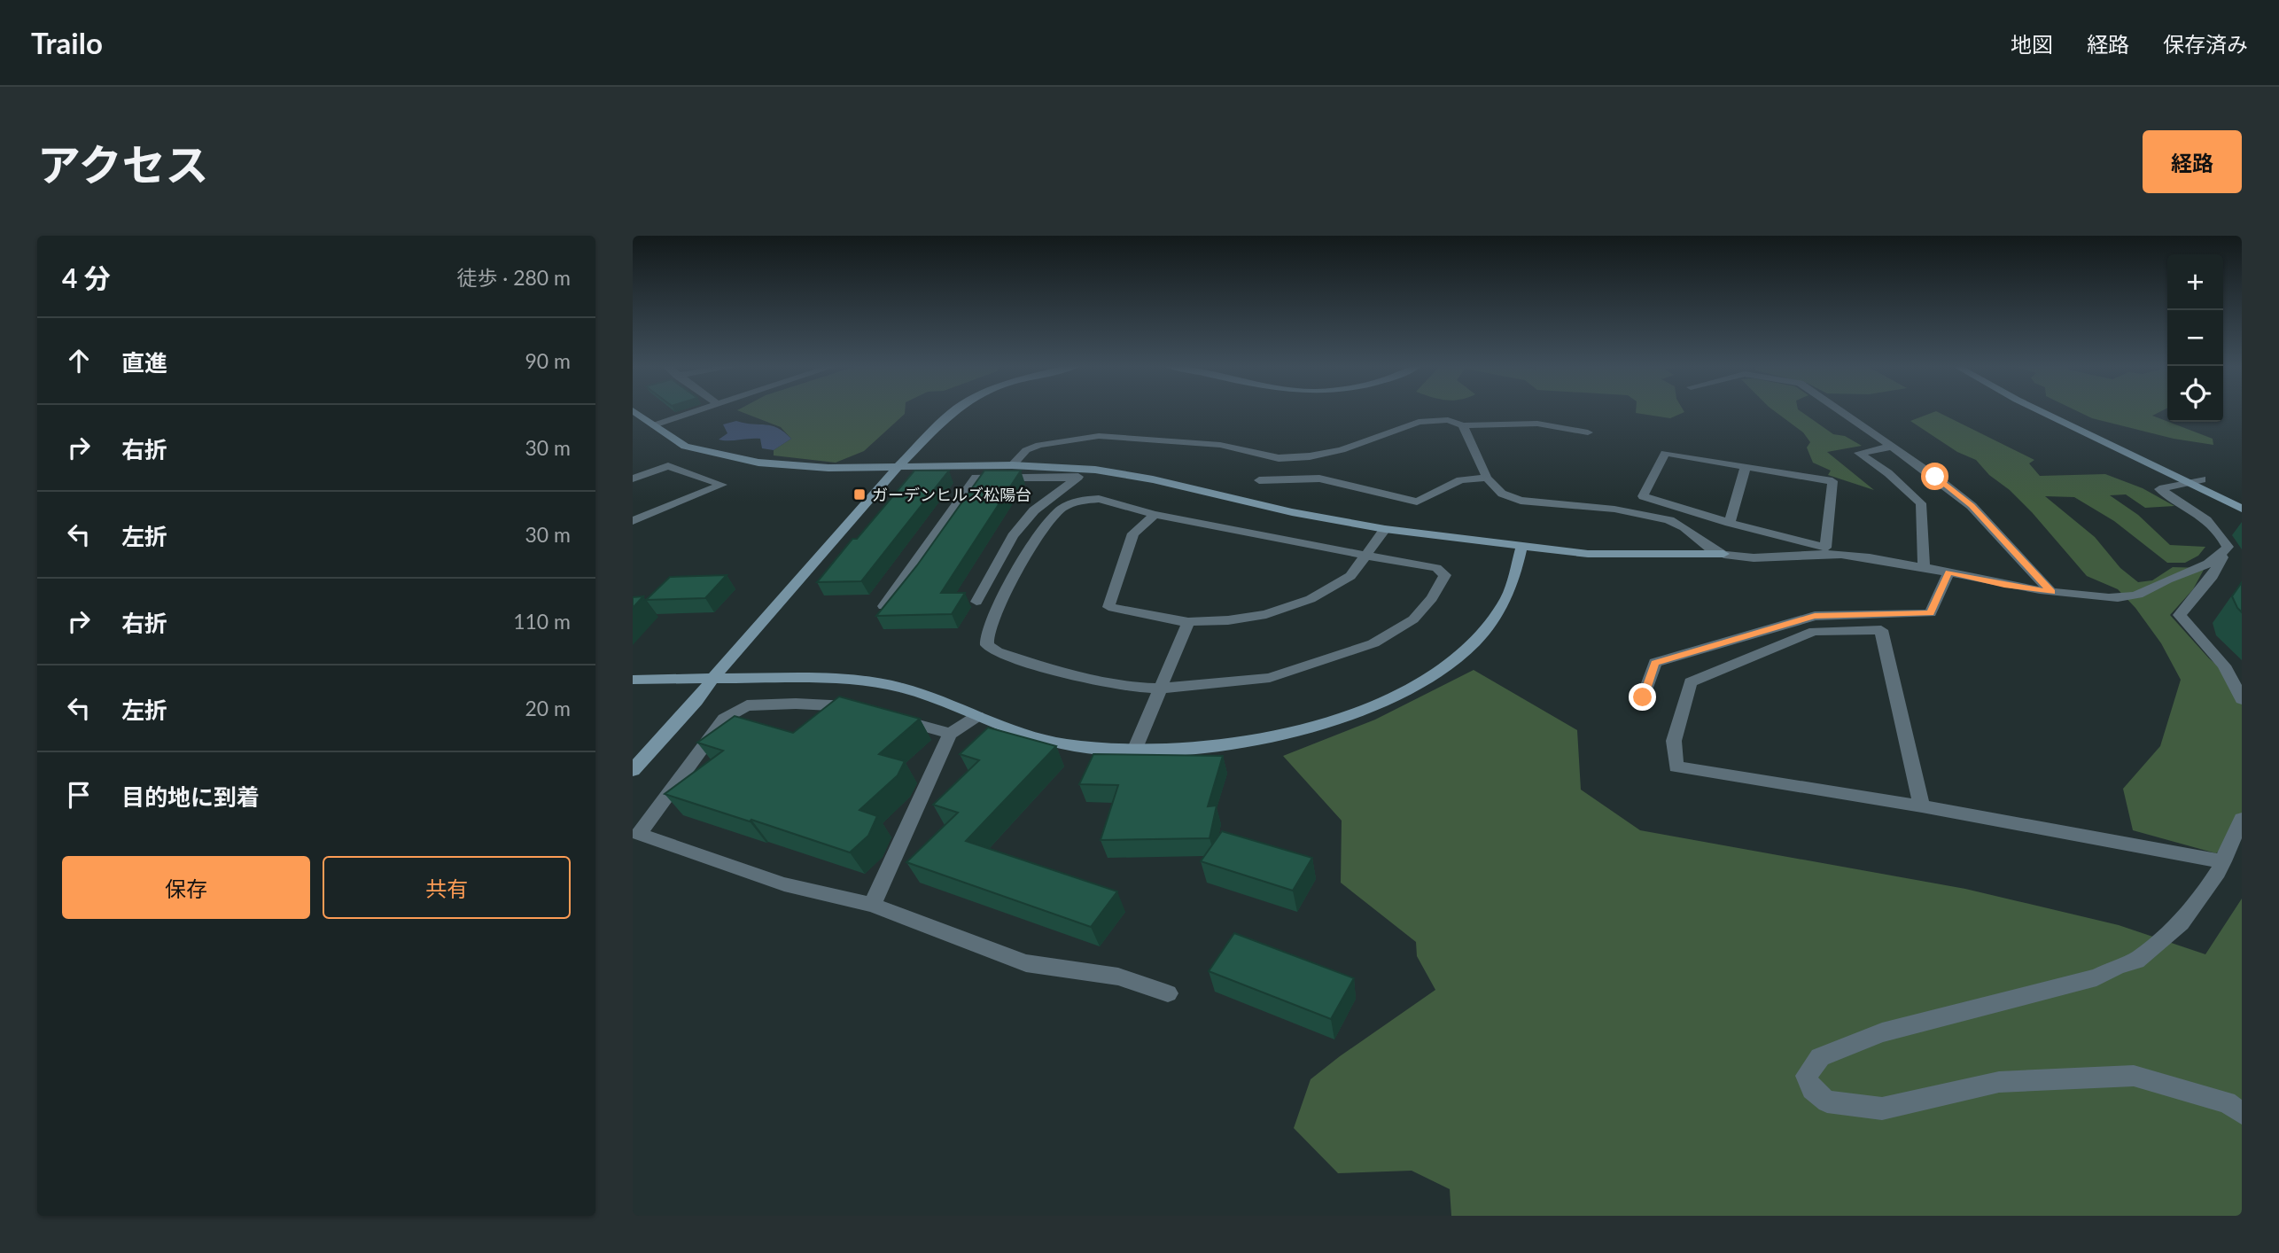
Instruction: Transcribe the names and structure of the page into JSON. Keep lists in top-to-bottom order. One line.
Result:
{"places":{"transit":["ガーデンヒルズ松陽台"]},"page":{"header":"Trailo","nav":["地図","経路","保存済み"],"title":"アクセス","buttons":["経路",["保存","共有"]],"heading":["4 分","徒歩 · 280 m"],"map_buttons":["+","−"],"list":[["直進","90 m"],["右折","30 m"],["左折","30 m"],["右折","110 m"],["左折","20 m"],"目的地に到着"]}}
